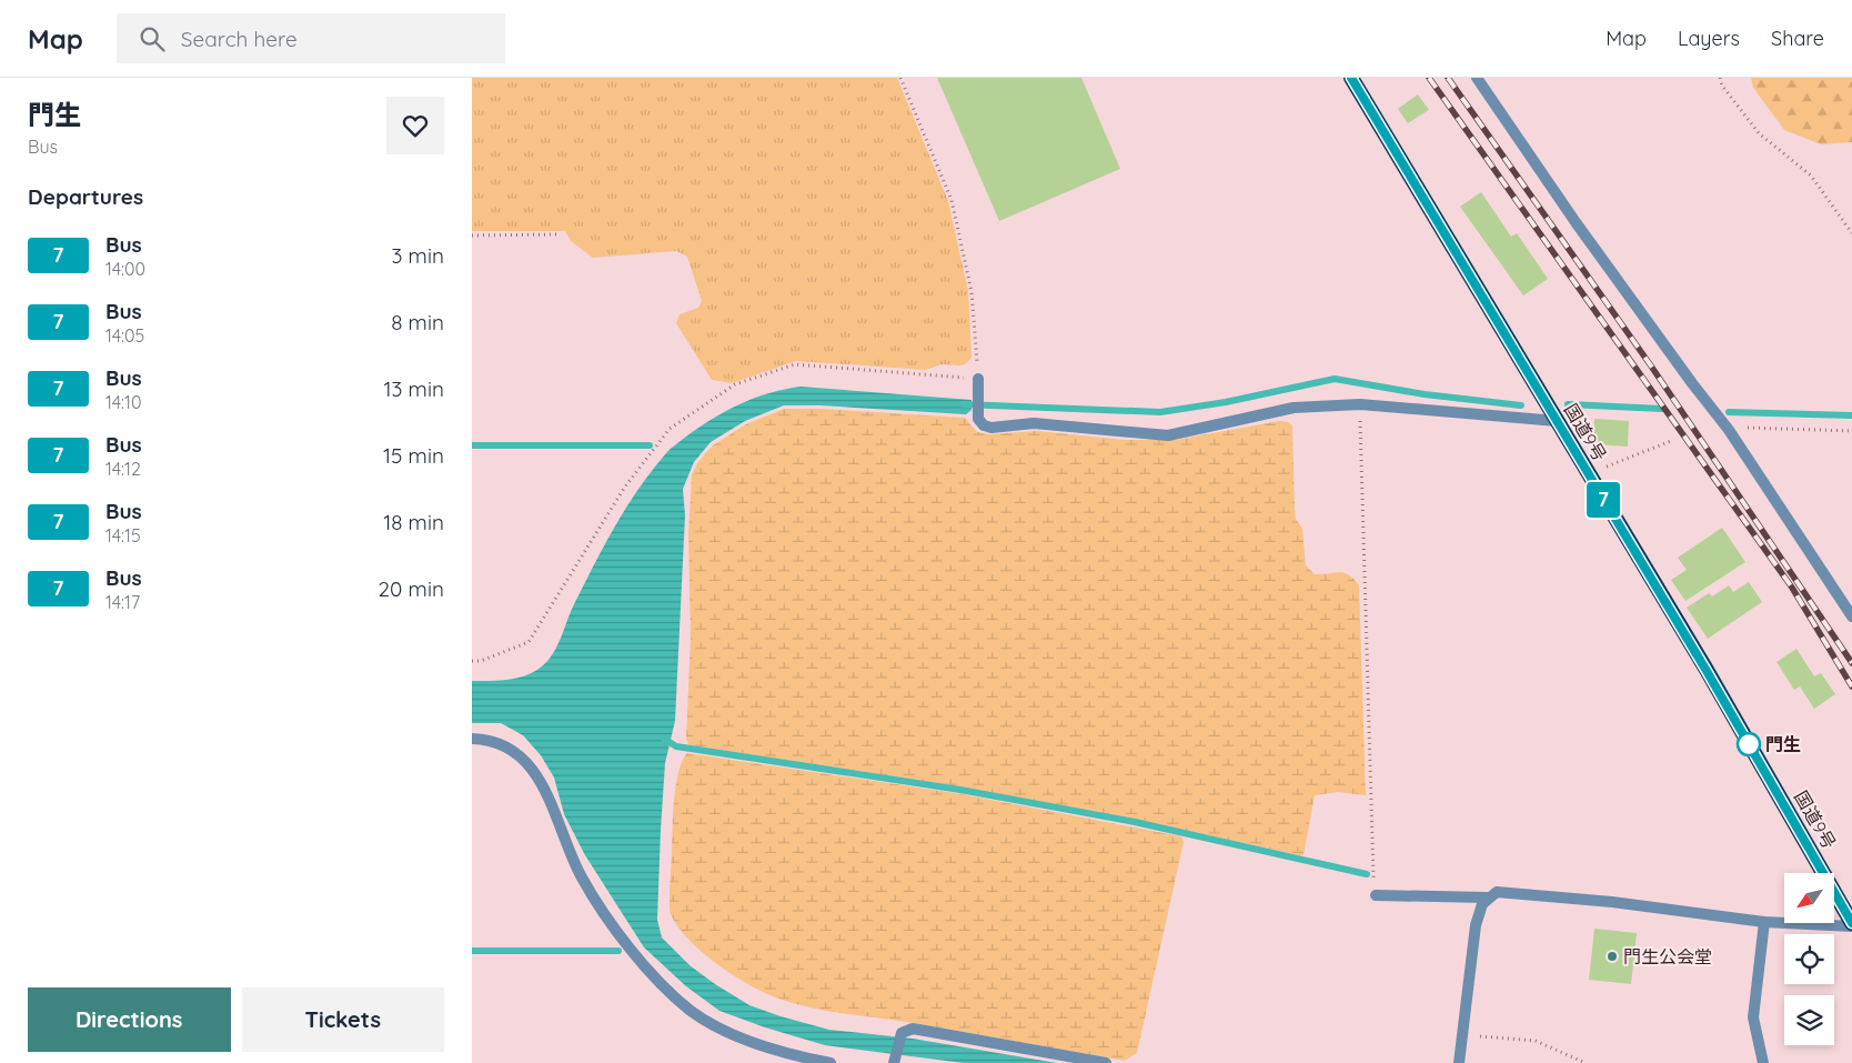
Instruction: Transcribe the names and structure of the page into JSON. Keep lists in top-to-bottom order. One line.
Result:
{"streets":{"highway":["国道9号"]},"places":["門生","門生公会堂"],"lines":["bus line 7"],"north":"bottom left","page":{"header":"Map","search":"Search here","nav":["Map","Layers","Share"],"heading":[["門生","Bus"],"Departures"],"on_map":"7","list":[{"mark":"7","name":"Bus","note":"14:00","value":"3 min"},{"mark":"7","name":"Bus","note":"14:05","value":"8 min"},{"mark":"7","name":"Bus","note":"14:10","value":"13 min"},{"mark":"7","name":"Bus","note":"14:12","value":"15 min"},{"mark":"7","name":"Bus","note":"14:15","value":"18 min"},{"mark":"7","name":"Bus","note":"14:17","value":"20 min"}],"buttons":["Directions","Tickets"]}}
